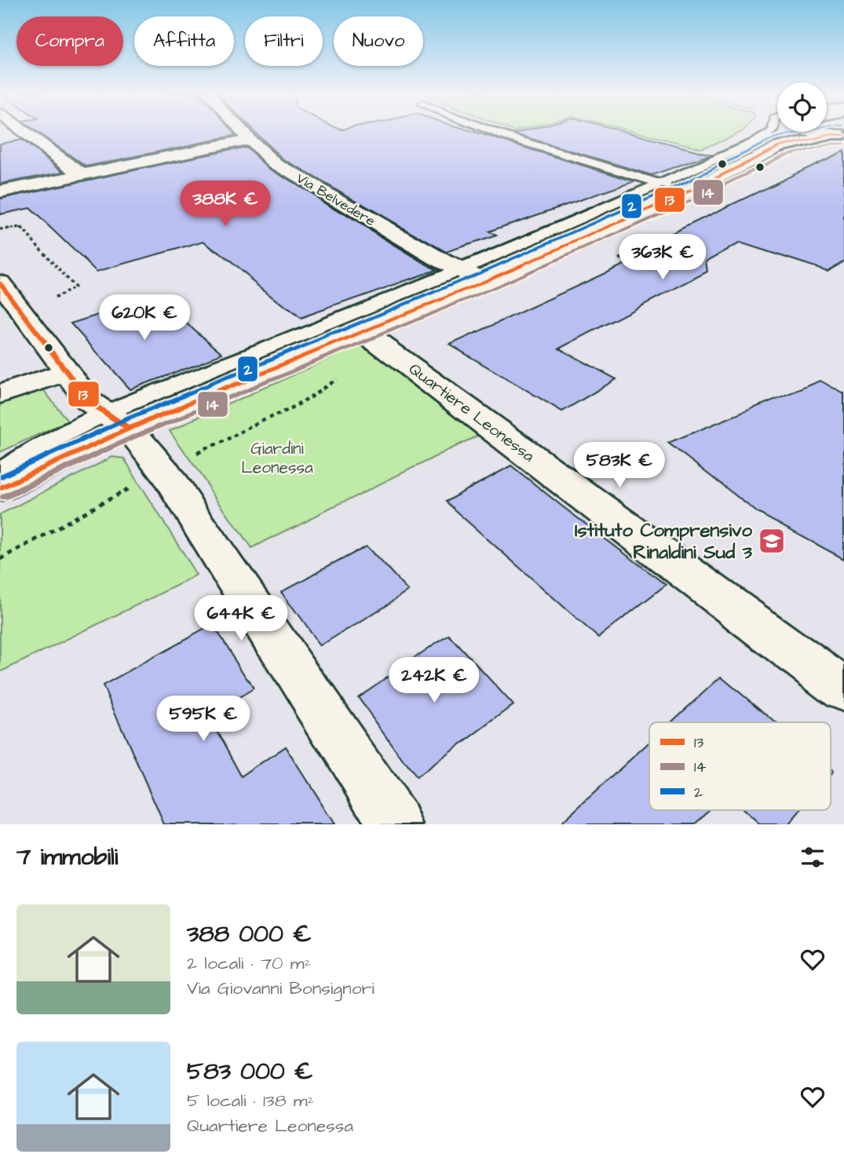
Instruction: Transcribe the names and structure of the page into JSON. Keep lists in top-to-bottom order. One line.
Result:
{"streets":{"street":["Via Belvedere","Quartiere Leonessa"]},"parks":["Giardini Leonessa"],"places":{"school or university":["Istituto Comprensivo Rinaldini Sud 3"]},"lines":["transit line 2","transit line 13","transit line 14"],"legend":["13","14","2"],"page":{"chip":["Compra","Affitta","Filtri","Nuovo"],"price":["388K €","363K €","620K €","583K €","644K €","242K €","595K €"],"heading":"7 immobili","list":[{"name":"388 000 €","note":"2 locali · 70 m² · Via Giovanni Bonsignori"},{"name":"583 000 €","note":"5 locali · 138 m² · Quartiere Leonessa"}]}}
